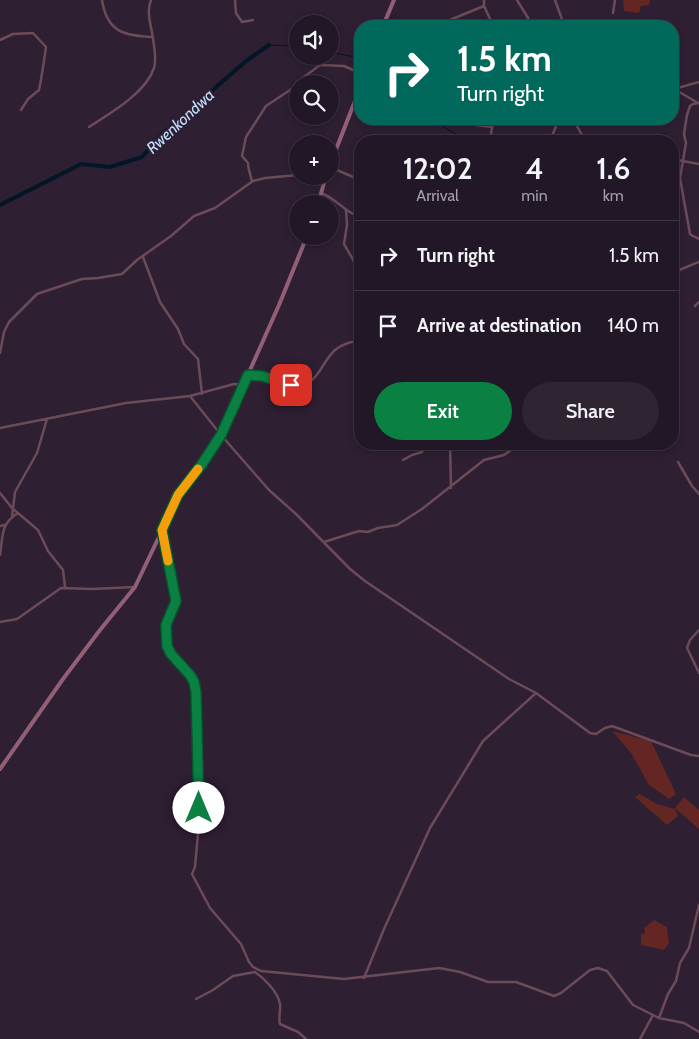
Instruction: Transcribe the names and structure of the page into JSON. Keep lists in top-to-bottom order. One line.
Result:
{"water":["Rwenkondwa"],"page":{"map_buttons":["+","−"],"turn":["1.5 km","Turn right"],"eta":["12:02","Arrival","4","min","1.6","km"],"list":[{"name":"Turn right","value":"1.5 km"},{"name":"Arrive at destination","value":"140 m"}],"buttons":["Exit","Share"]}}
